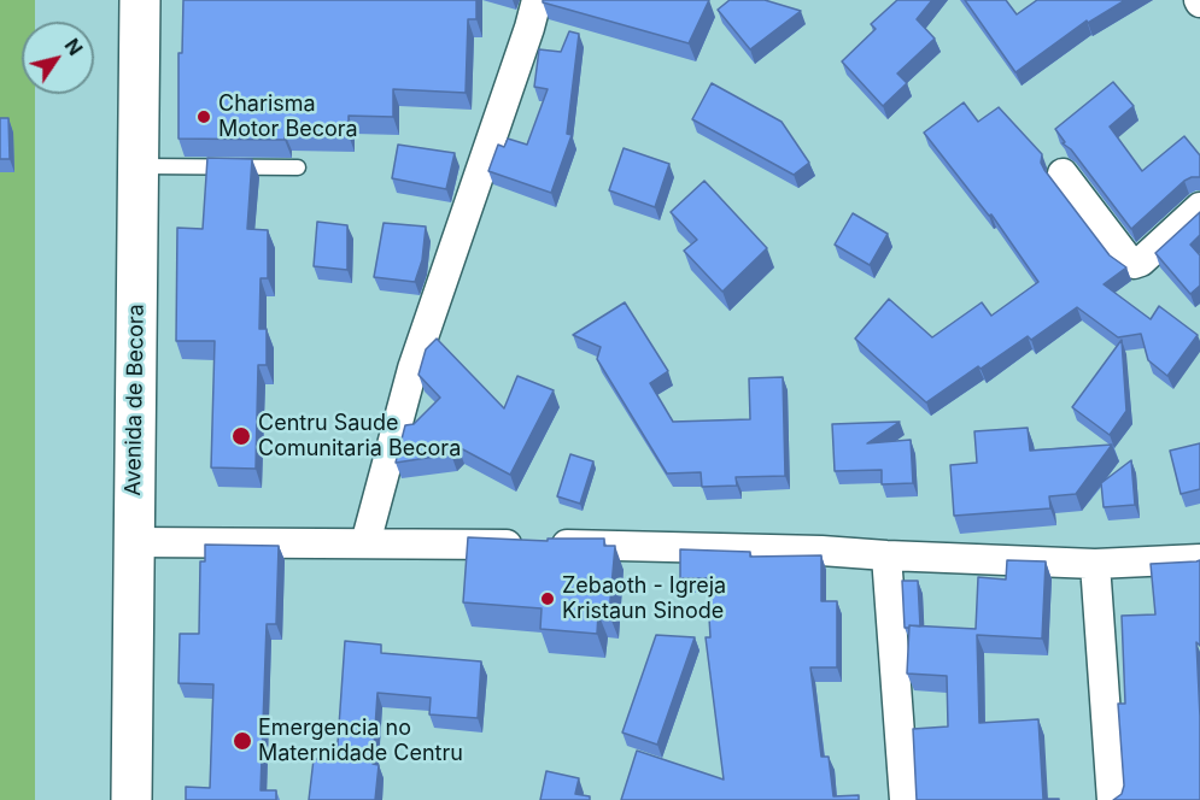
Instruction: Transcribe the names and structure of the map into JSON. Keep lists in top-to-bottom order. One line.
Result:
{"streets":{"main road":["Avenida de Becora"]},"places":["Charisma Motor Becora","Centru Saude Comunitaria Becora","Zebaoth - Igreja Kristaun Sinode","Emergencia no Maternidade Centru"],"north":"top right"}
